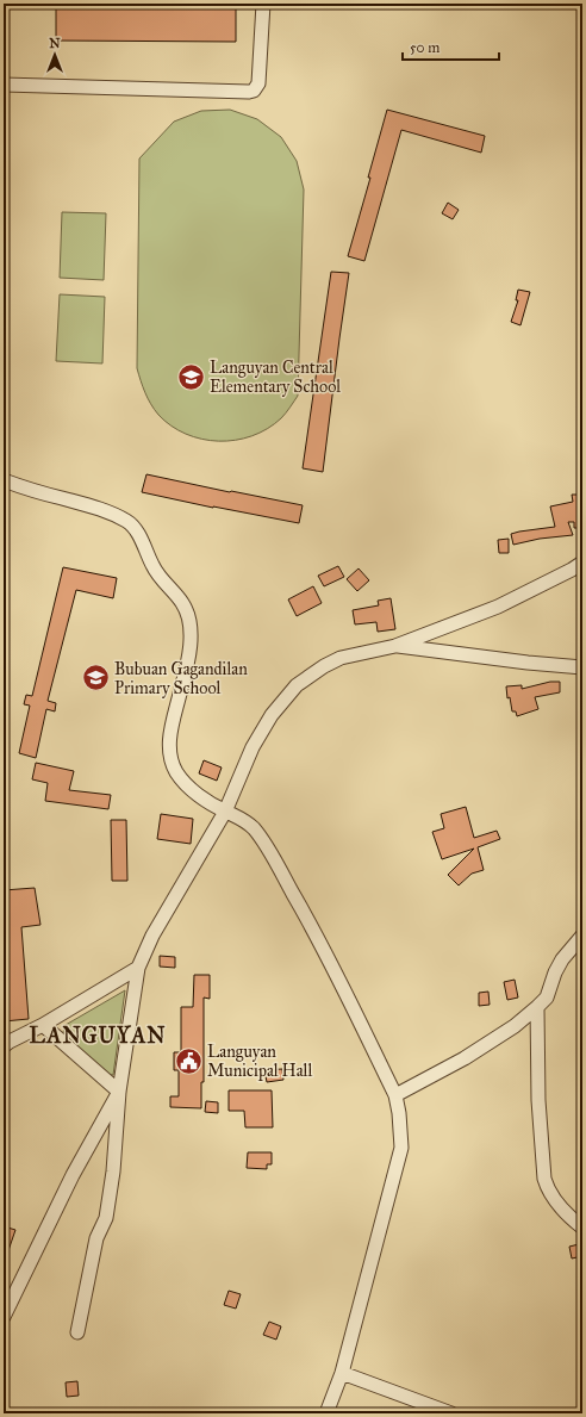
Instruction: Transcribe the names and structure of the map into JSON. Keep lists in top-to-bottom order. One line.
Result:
{"districts":["LANGUYAN"],"places":{"school or university":["Languyan Central Elementary School","Bubuan Gagandilan Primary School"],"public building":["Languyan Municipal Hall"]},"scale_bar":"50 m","north":"top"}
